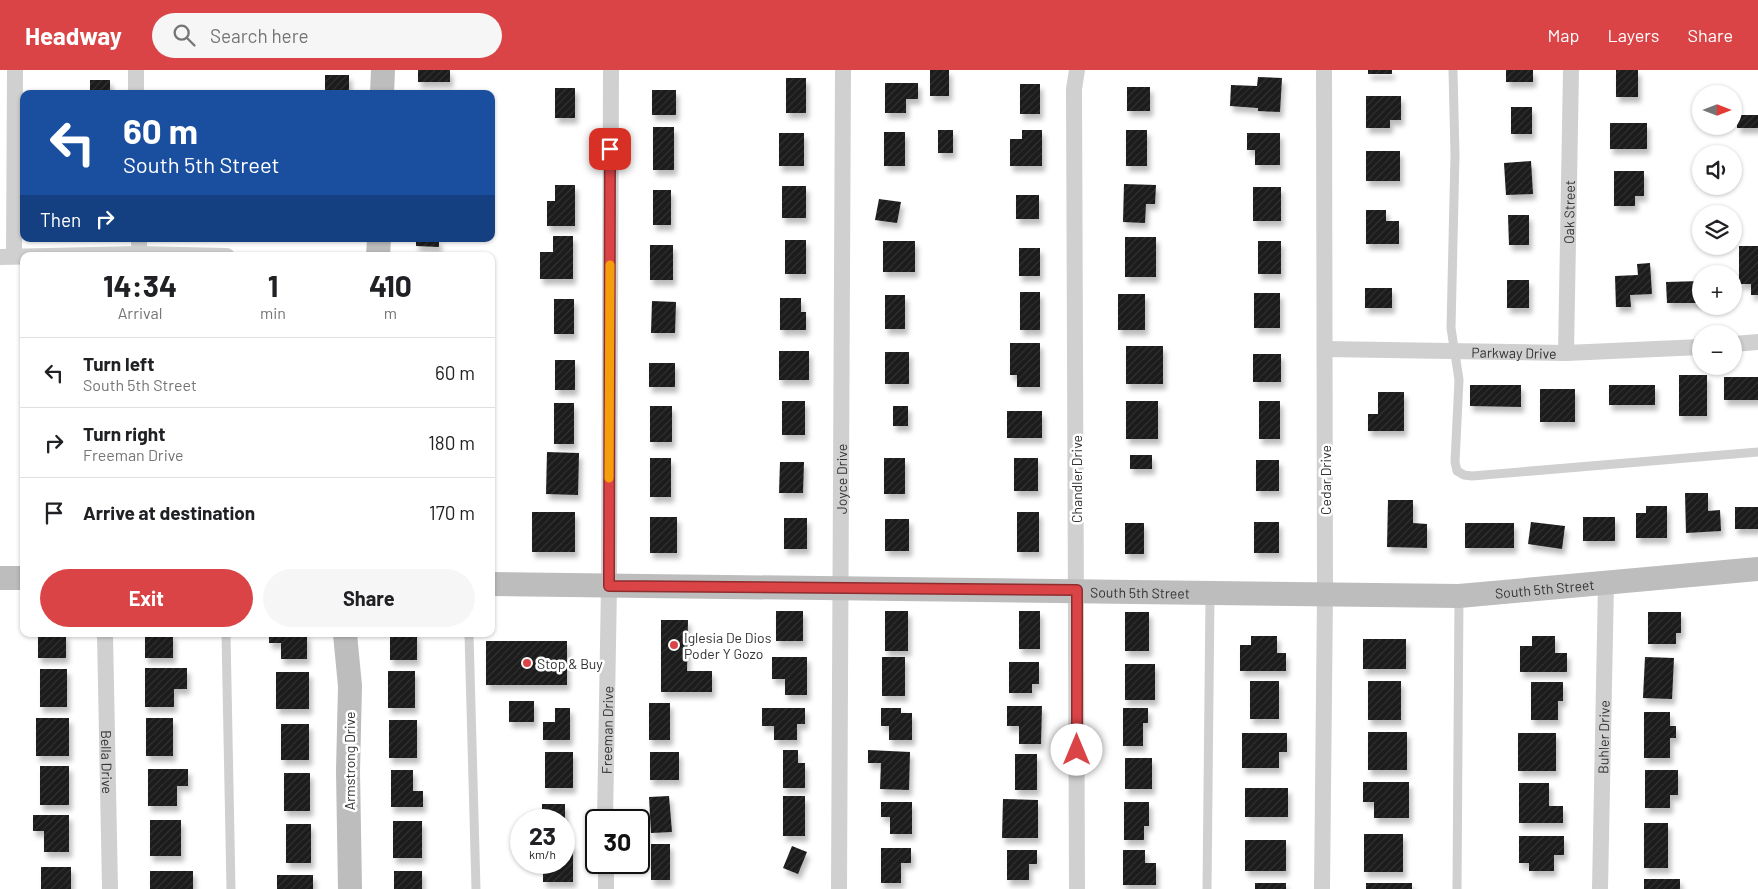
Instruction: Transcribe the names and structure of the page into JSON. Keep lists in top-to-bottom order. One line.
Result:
{"streets":{"street":["Oak Street","Parkway Drive","Chandler Drive","Joyce Drive","Cedar Drive","South 5th Street","Freeman Drive","Buhler Drive","Bella Drive","Armstrong Drive"]},"crossings":[["Oak Street","Parkway Drive"],["Parkway Drive","Cedar Drive"],["Chandler Drive","South 5th Street"],["Joyce Drive","South 5th Street"],["Cedar Drive","South 5th Street"],["South 5th Street","Freeman Drive"],["South 5th Street","Buhler Drive"]],"places":["Iglesia De Dios Poder Y Gozo","Stop & Buy"],"north":"right","page":{"header":"Headway","search":"Search here","nav":["Map","Layers","Share"],"map_buttons":["+","−"],"turn":["60 m","South 5th Street"],"then":"Then","eta":["14:34","Arrival","1","min","410","m"],"list":[{"name":"Turn left","note":"South 5th Street","value":"60 m"},{"name":"Turn right","note":"Freeman Drive","value":"180 m"},{"name":"Arrive at destination","value":"170 m"}],"buttons":["Exit","Share"],"speed":"23 km/h","limit":"30"}}
